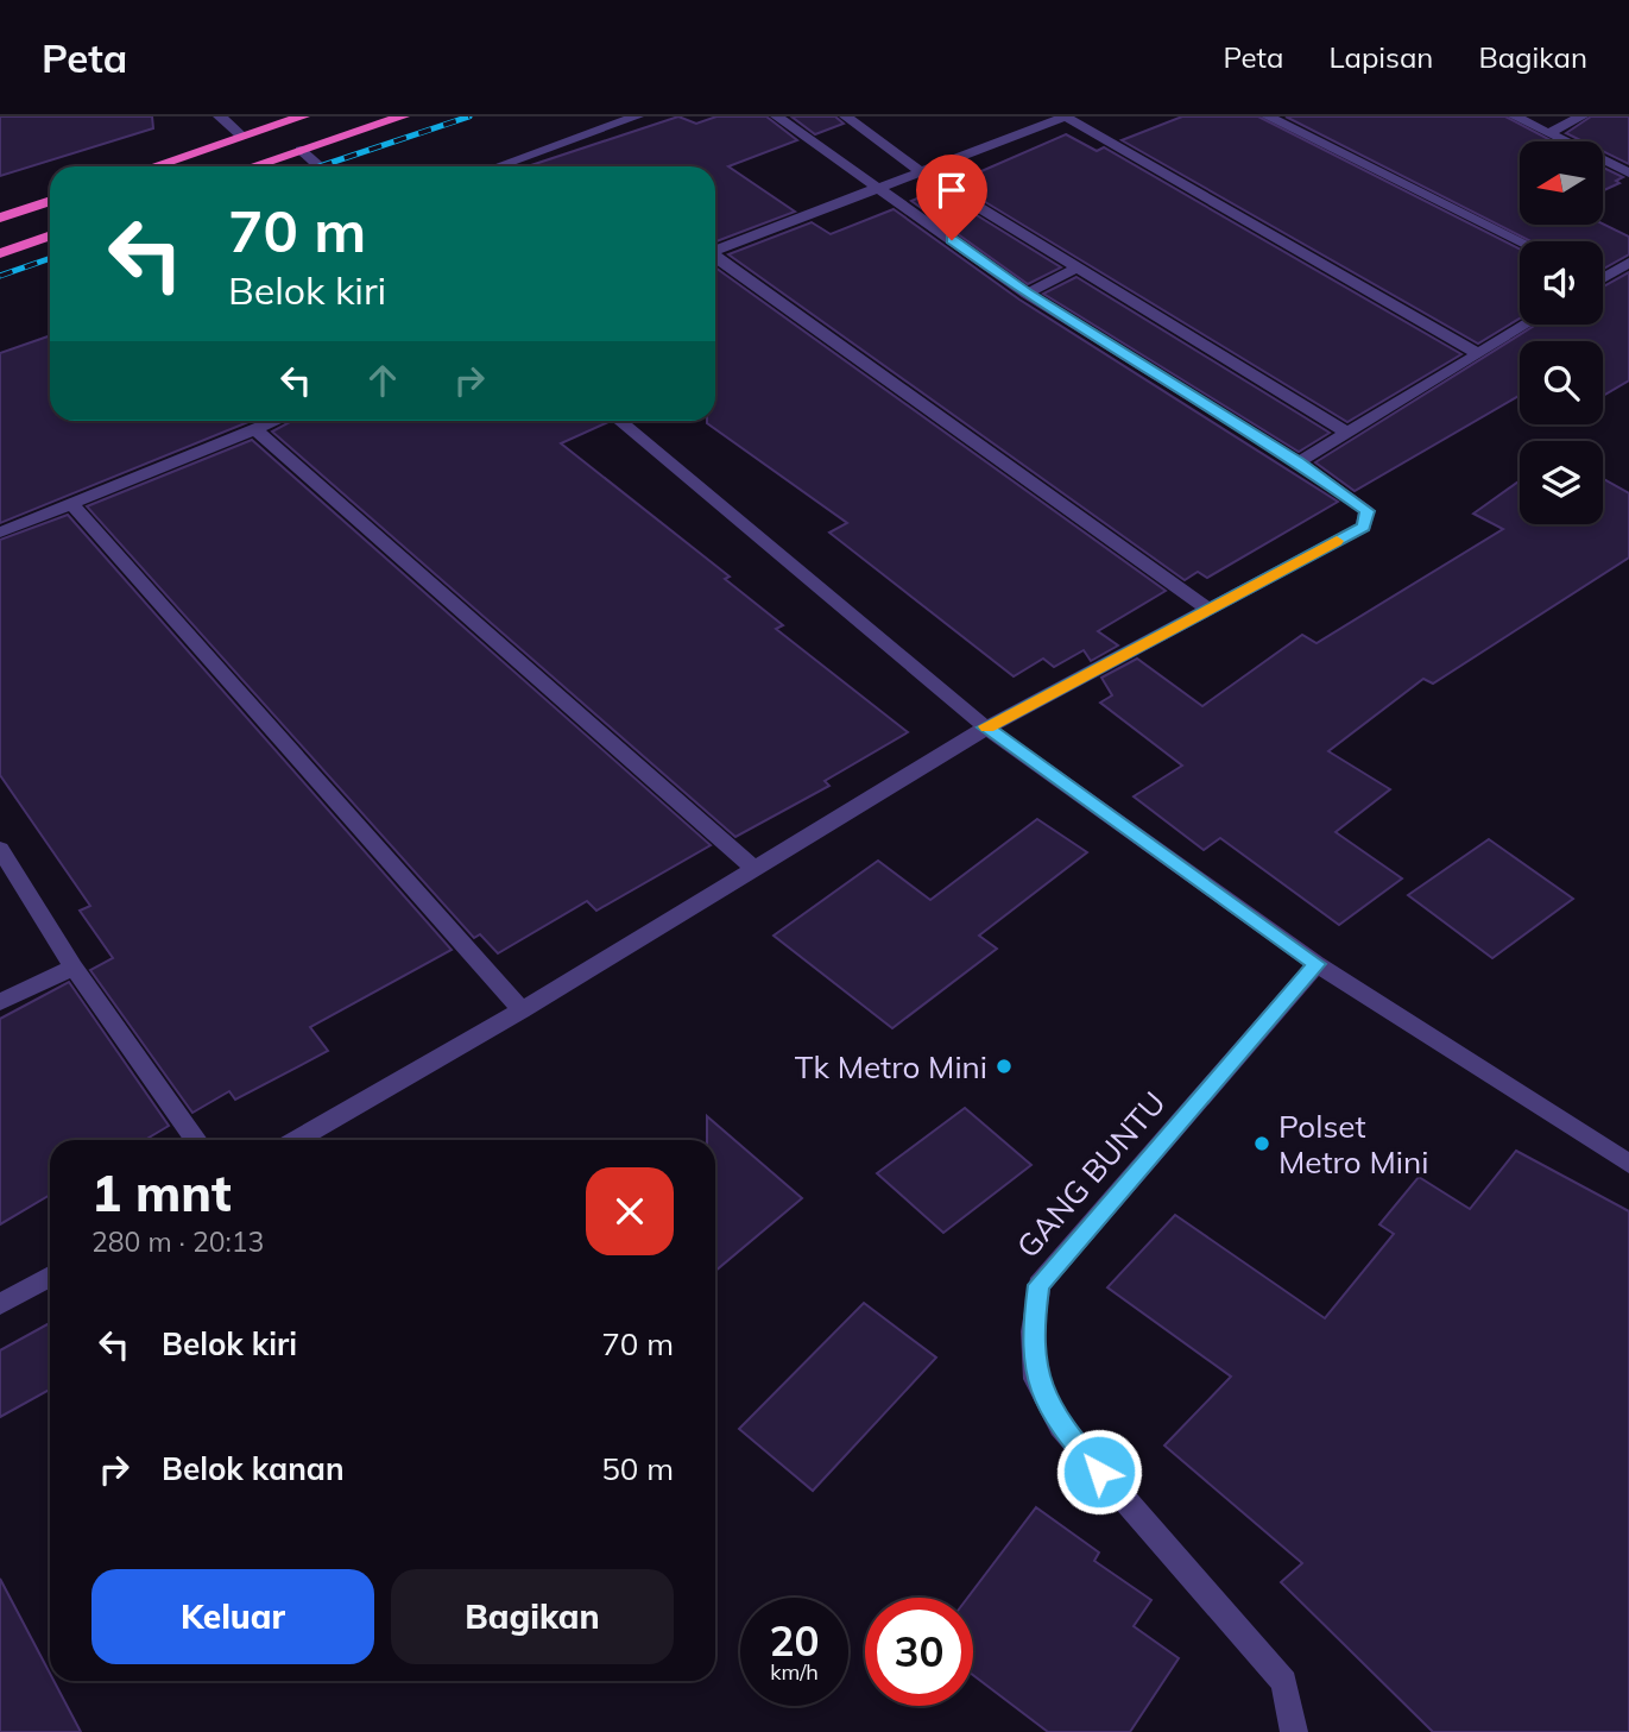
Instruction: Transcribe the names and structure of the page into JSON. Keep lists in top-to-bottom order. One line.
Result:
{"streets":{"street":["GANG BUNTU"]},"places":["Tk Metro Mini","Polset Metro Mini"],"north":"left","page":{"header":"Peta","nav":["Peta","Lapisan","Bagikan"],"turn":["70 m","Belok kiri"],"heading":["1 mnt","280 m · 20:13"],"list":[{"name":"Belok kiri","value":"70 m"},{"name":"Belok kanan","value":"50 m"}],"buttons":["Keluar","Bagikan"],"speed":"20 km/h","limit":"30"}}
